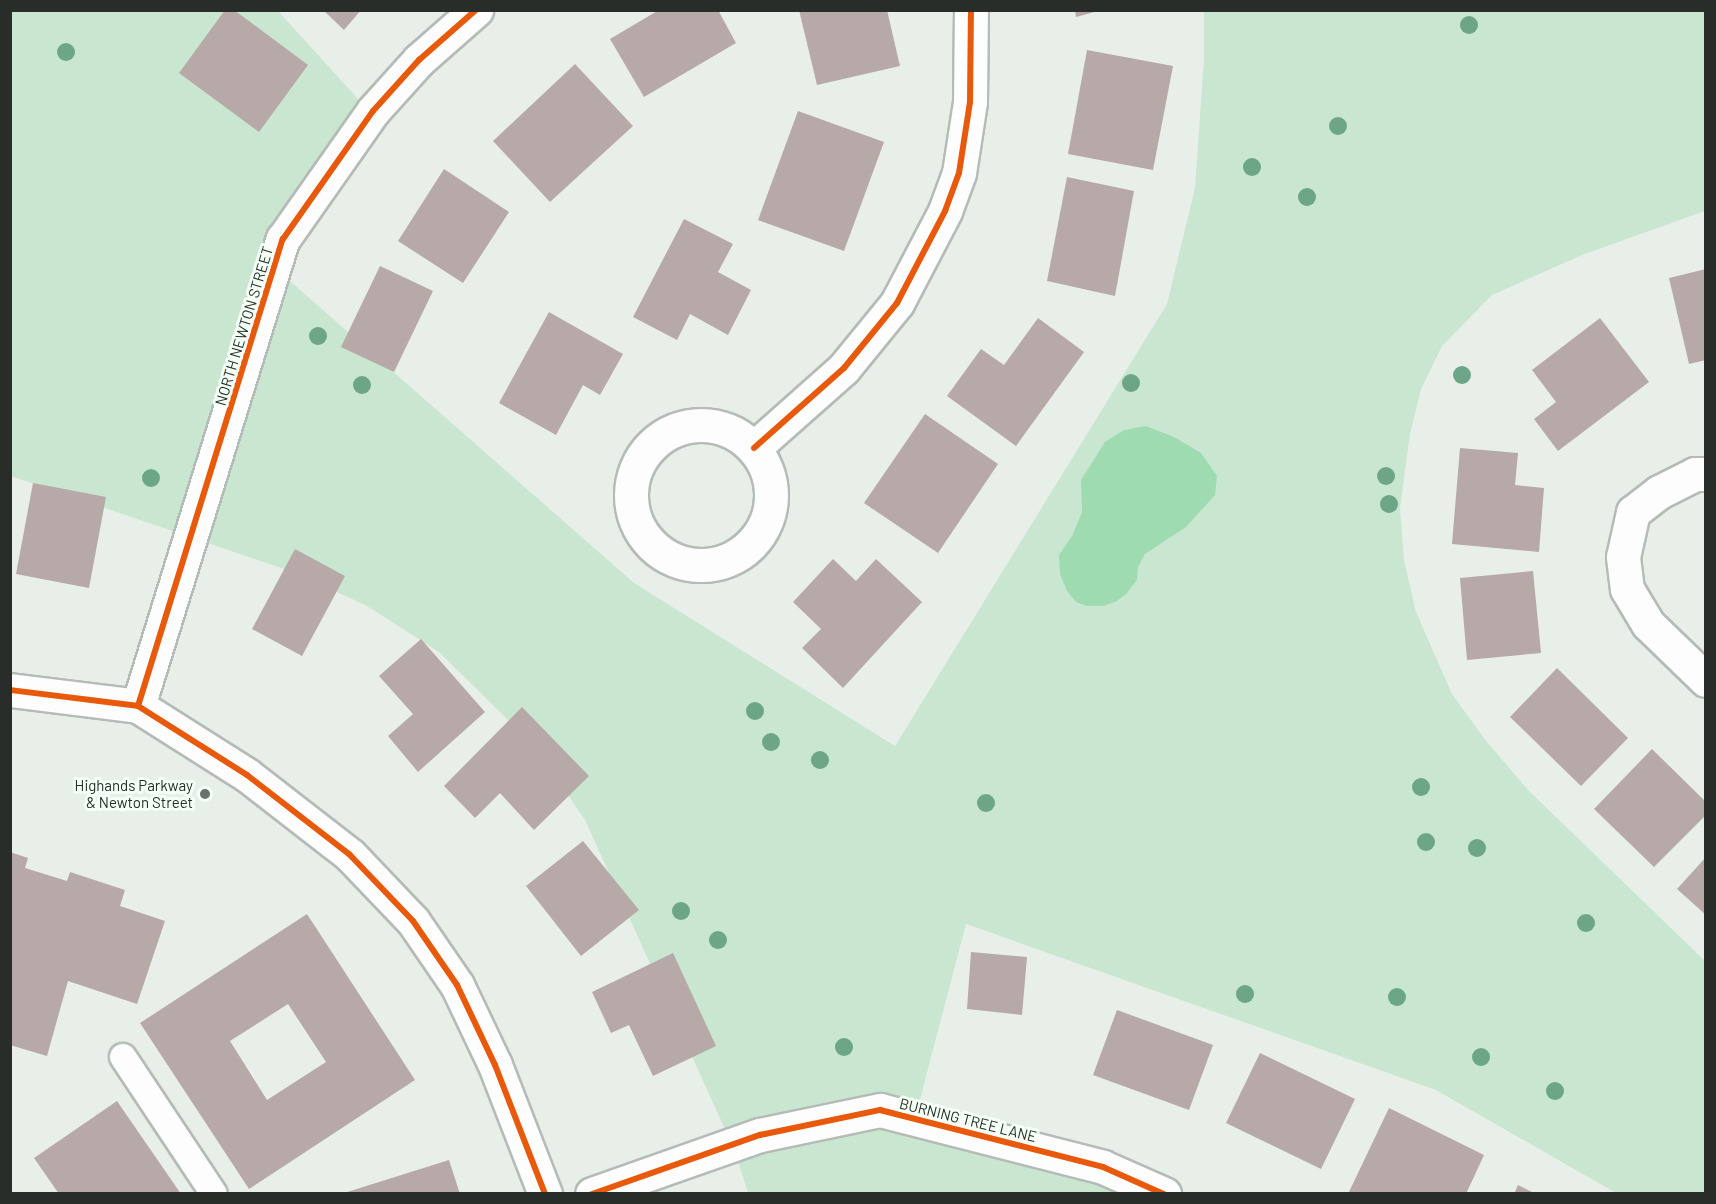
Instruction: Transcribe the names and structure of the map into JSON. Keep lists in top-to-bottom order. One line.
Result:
{"streets":{"street":["NORTH NEWTON STREET","BURNING TREE LANE"]},"places":["Highands Parkway & Newton Street"]}
